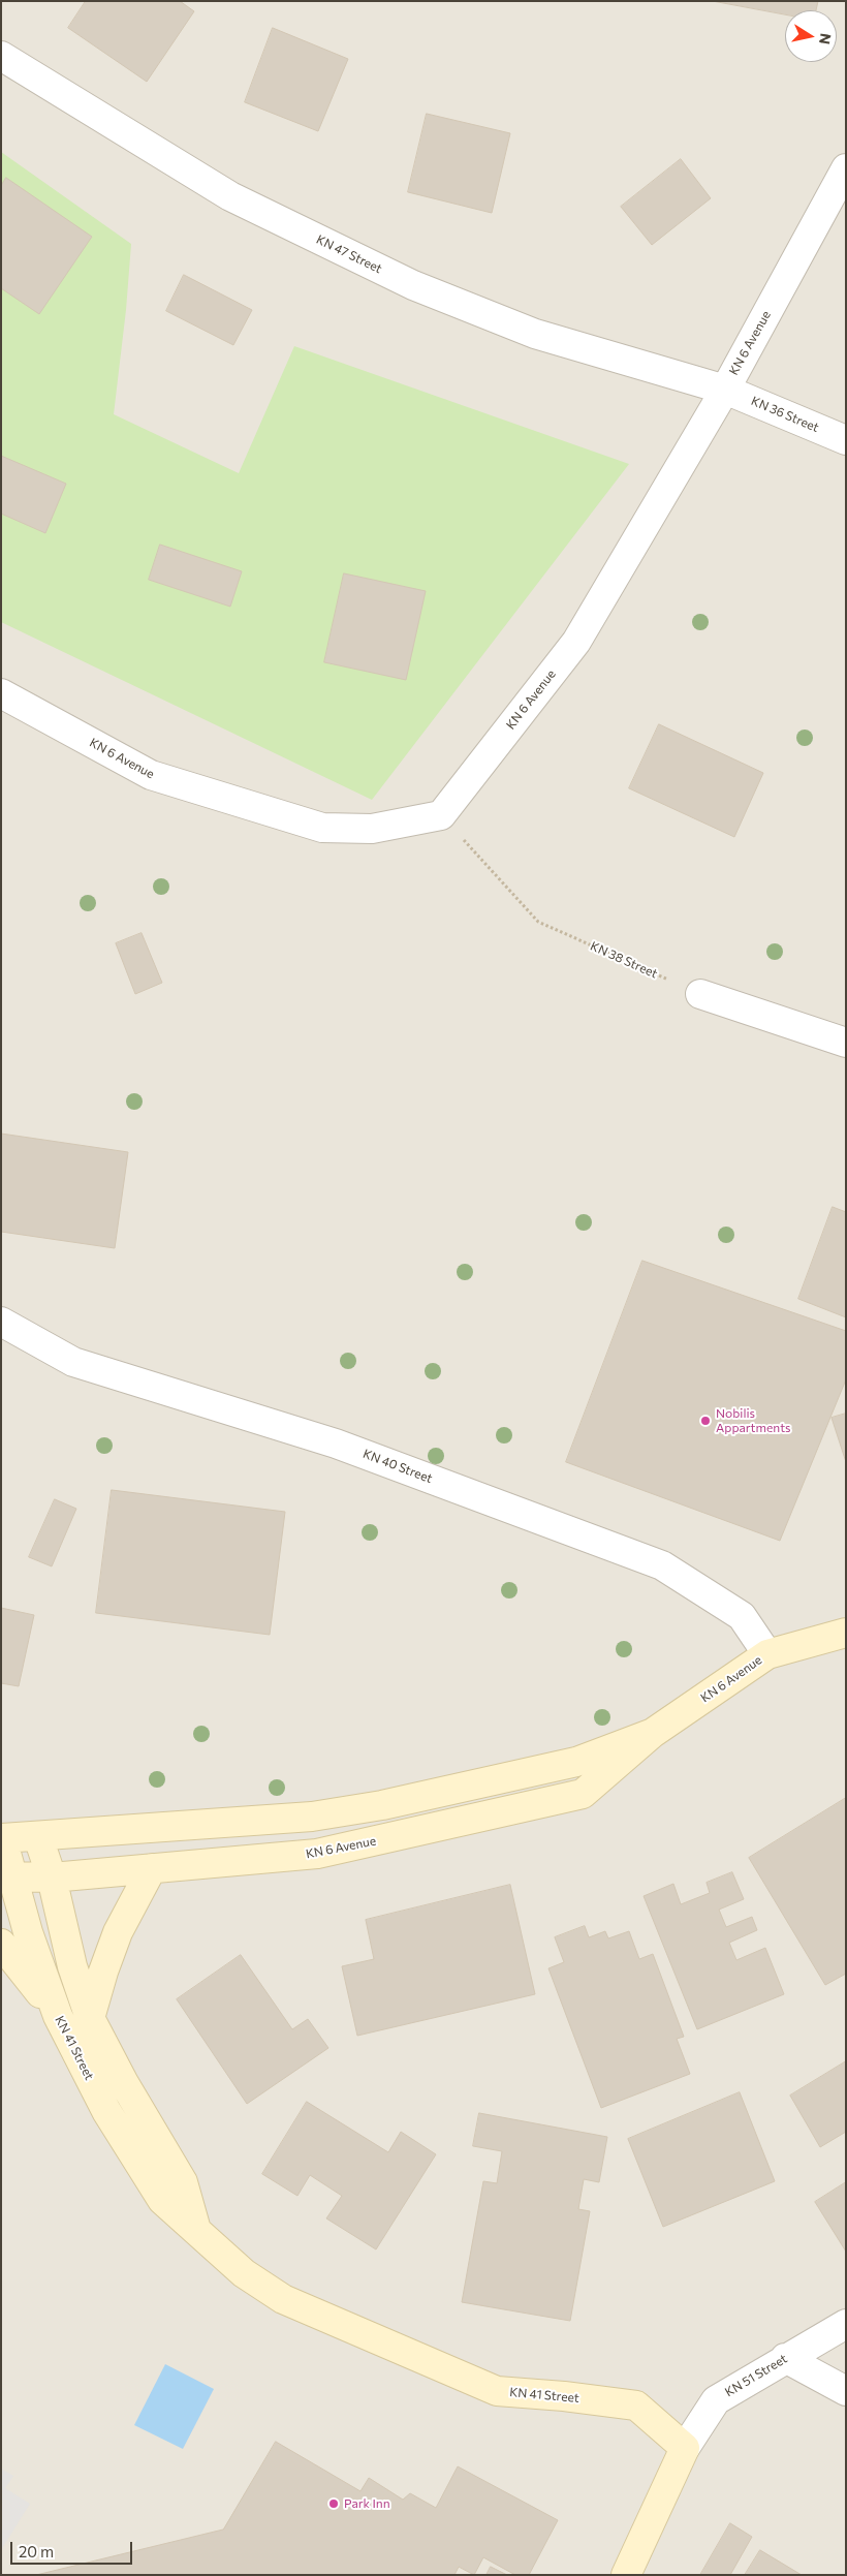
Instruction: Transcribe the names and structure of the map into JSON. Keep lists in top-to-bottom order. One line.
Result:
{"streets":{"main road":["KN 6 Avenue","KN 41 Street"],"street":["KN 47 Street","KN 36 Street","KN 40 Street","KN 51 Street"],"path":["KN 38 Street"]},"crossings":[["KN 47 Street","KN 6 Avenue"],["KN 47 Street","KN 36 Street"],["KN 6 Avenue","KN 36 Street"],["KN 6 Avenue","KN 38 Street"],["KN 6 Avenue","KN 40 Street"],["KN 6 Avenue","KN 41 Street"],["KN 41 Street","KN 51 Street"]],"places":["Nobilis Appartments","Park Inn"],"scale_bar":"20 m","north":"right"}
